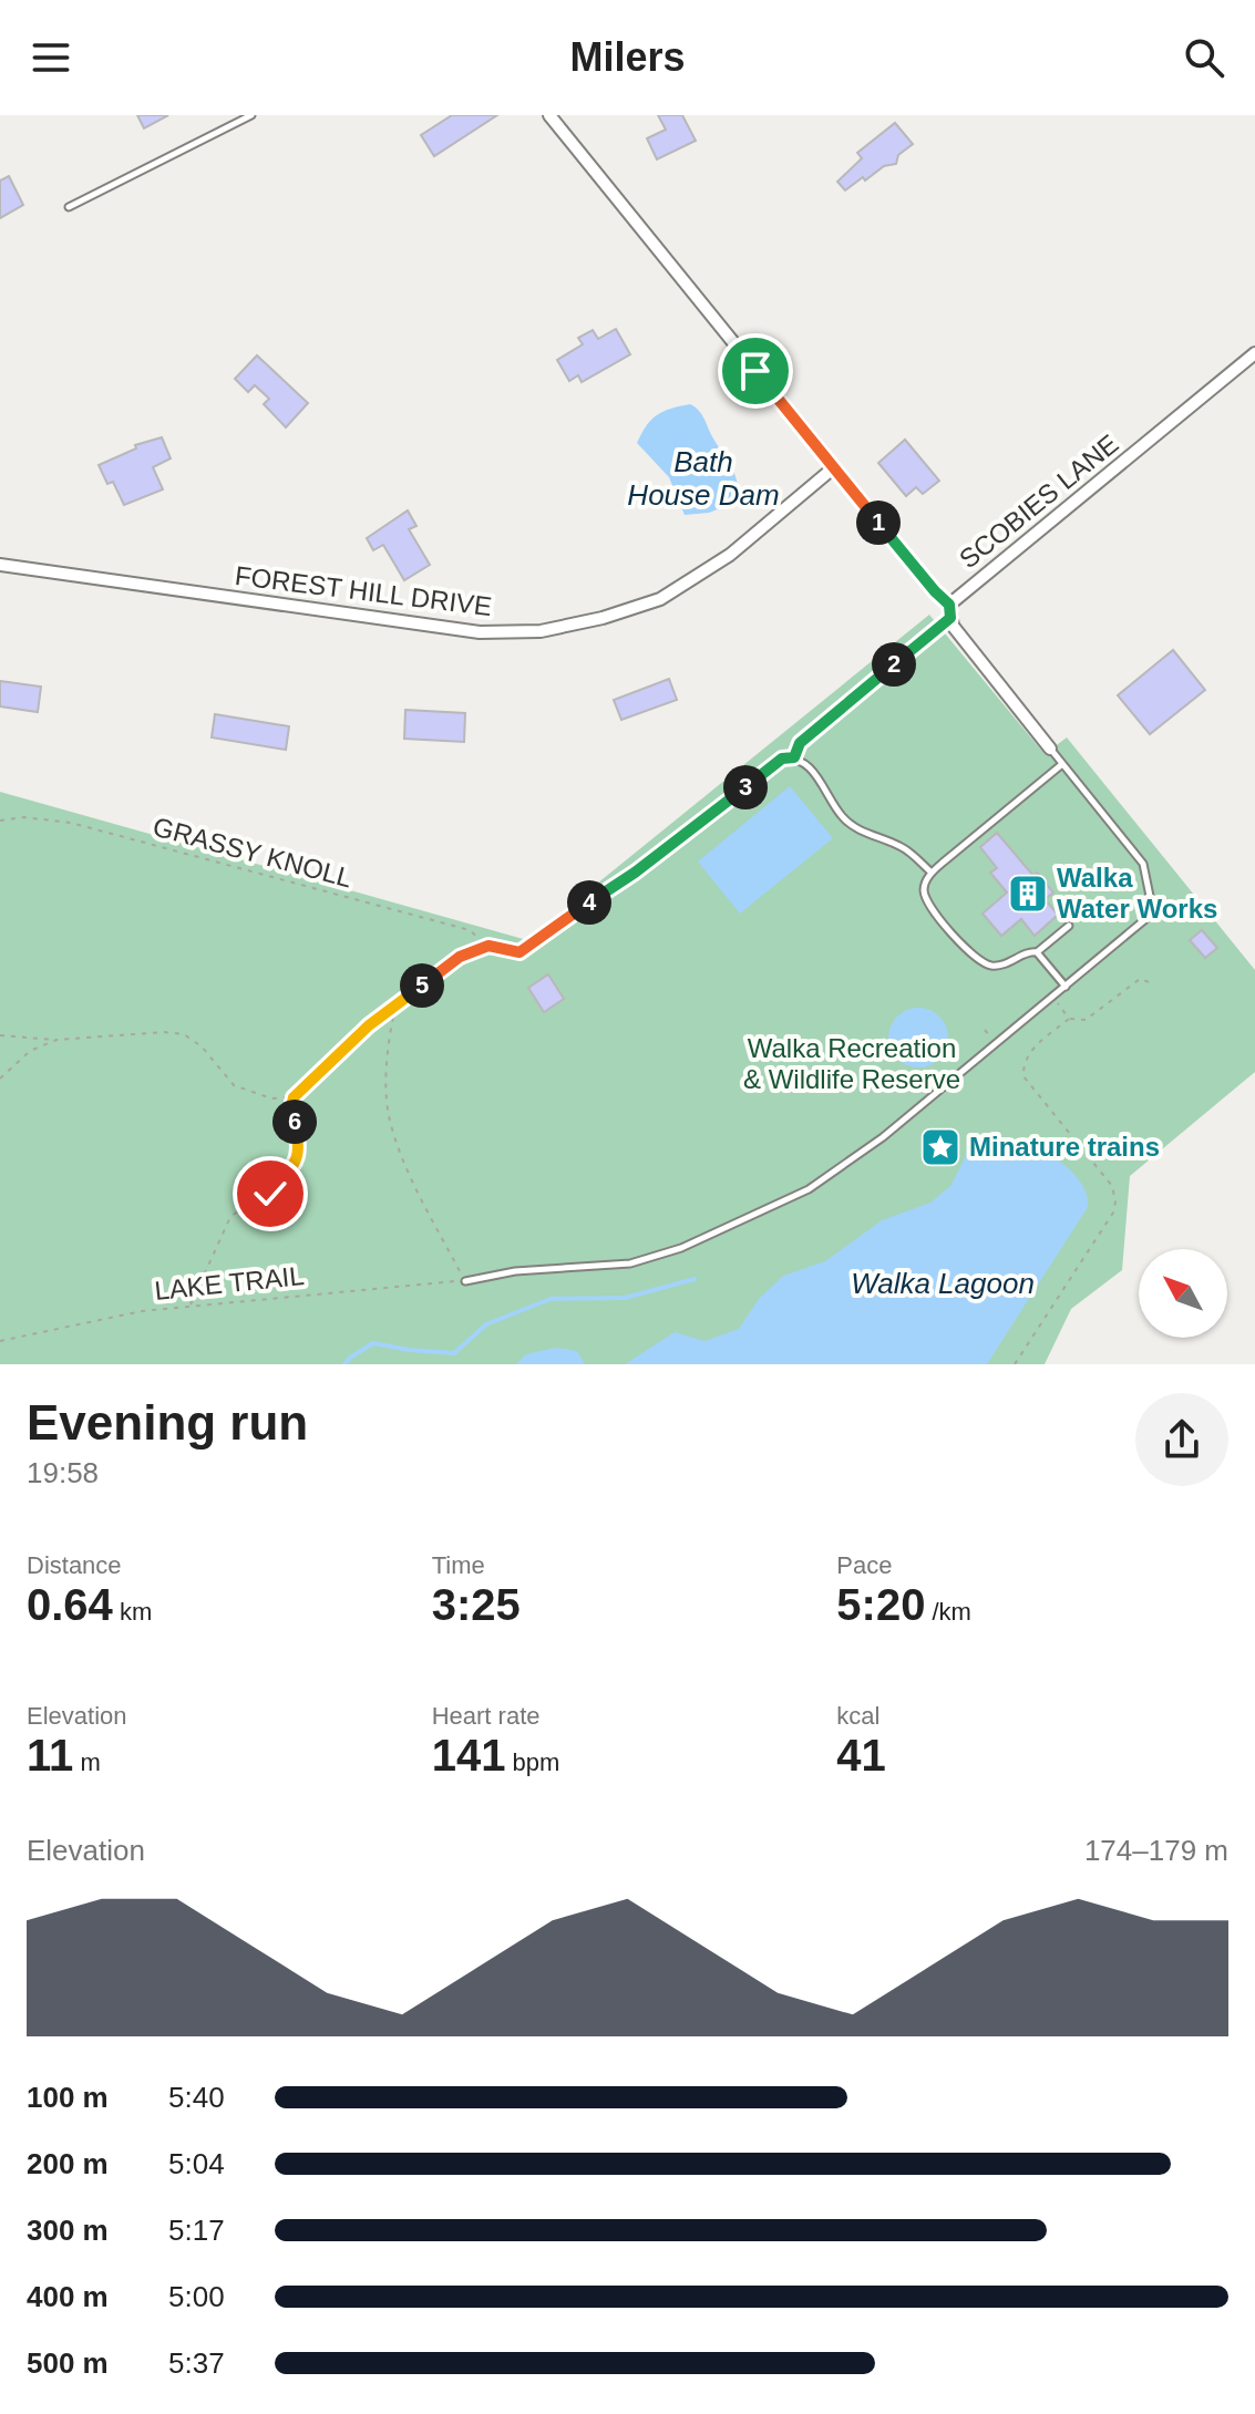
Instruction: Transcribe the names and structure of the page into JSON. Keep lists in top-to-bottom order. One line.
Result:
{"streets":{"street":["SCOBIES LANE","FOREST HILL DRIVE"],"path":["GRASSY KNOLL","LAKE TRAIL"]},"water":["Bath House Dam","Walka Lagoon"],"parks":["Walka Recreation & Wildlife Reserve"],"places":{"building":["Walka Water Works"],"place":["Minature trains"]},"north":"top left","page":{"header":"Milers","pins":["1","2","3","4","5","6"],"heading":["Evening run","19:58"],"stats":[["Distance","0.64 km"],["Time","3:25"],["Pace","5:20 /km"],["Elevation","11 m"],["Heart rate","141 bpm"],["kcal","41"]],"chart":["Elevation","174–179 m"],"list":[{"name":"100 m","note":"5:40"},{"name":"200 m","note":"5:04"},{"name":"300 m","note":"5:17"},{"name":"400 m","note":"5:00"},{"name":"500 m","note":"5:37"}]}}
